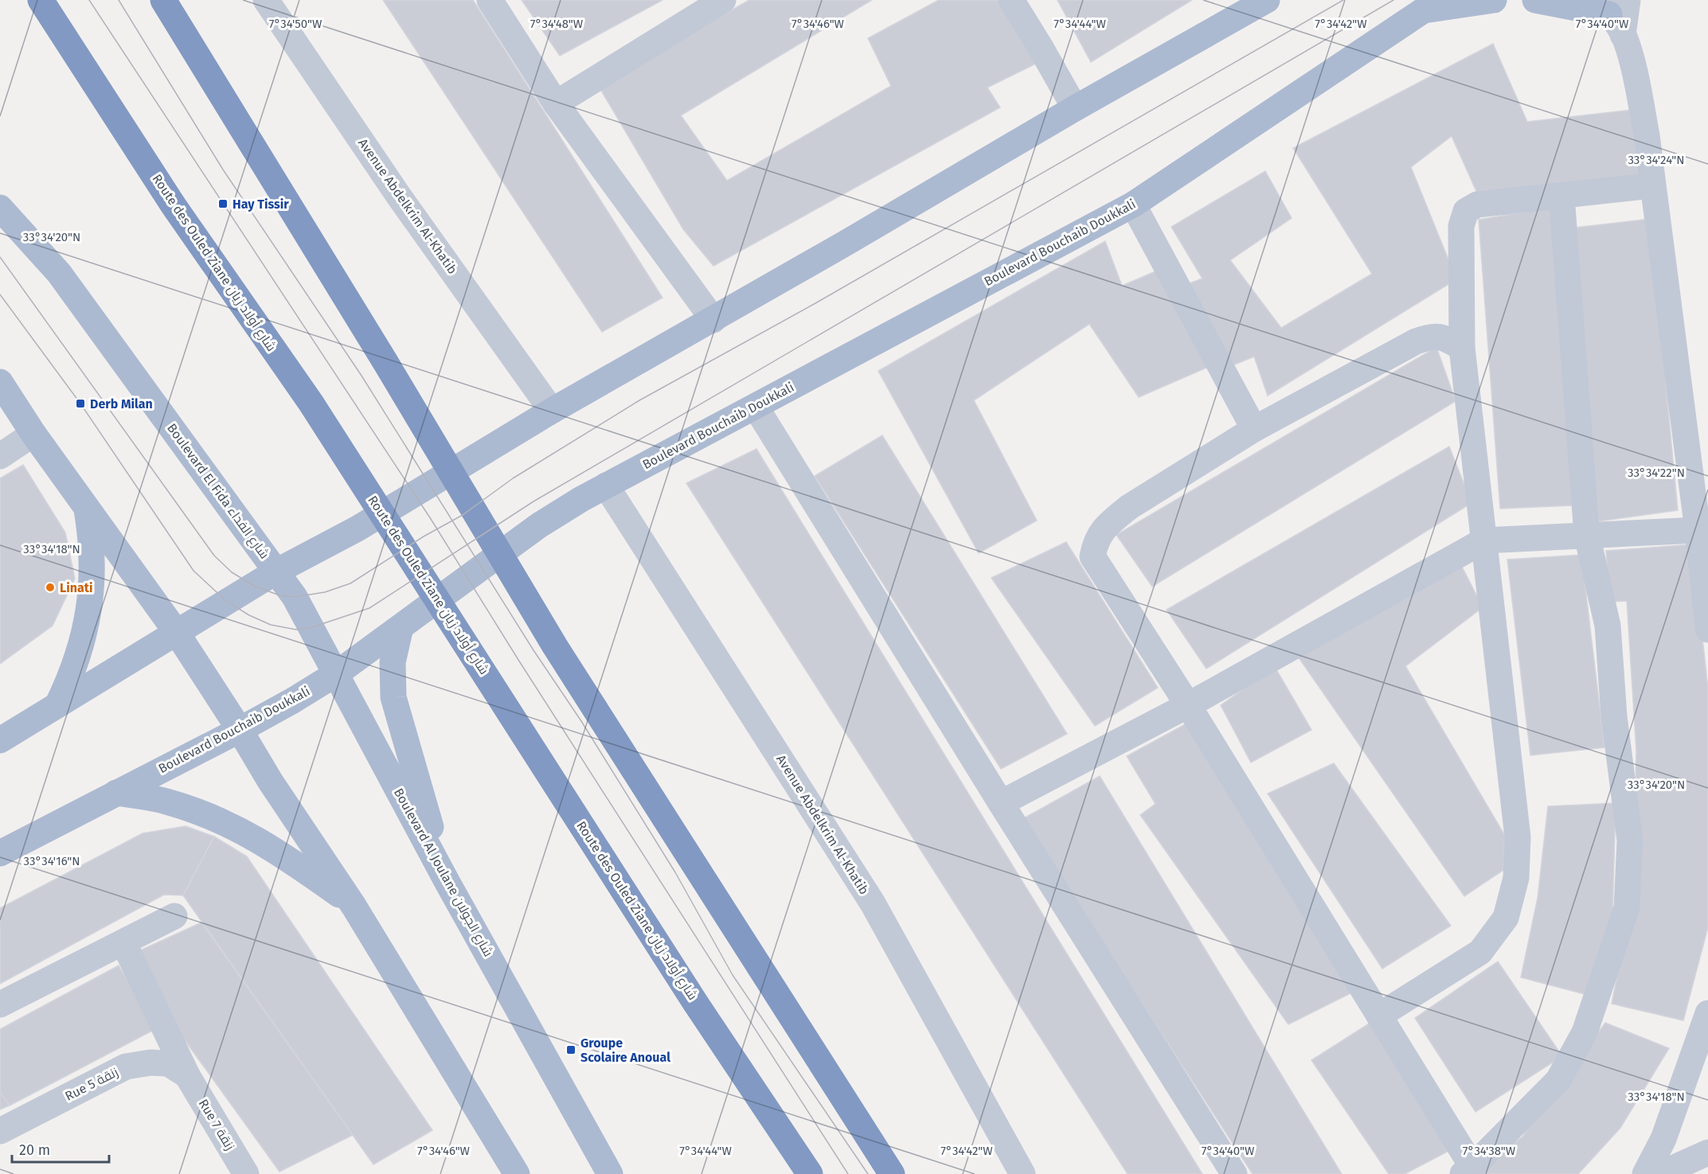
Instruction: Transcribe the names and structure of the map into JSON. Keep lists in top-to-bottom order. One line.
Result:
{"streets":{"highway":["Route des Ouled Ziane شارع أولاد زيان"],"main road":["Boulevard Bouchaib Doukkali","Boulevard El Fida شارع الفداء","Boulevard Al Joulane شارع الجولان"],"street":["Avenue Abdelkrim Al-Khatib","Rue 5 زنقة","Rue 7 زنقة"]},"crossings":[["Avenue Abdelkrim Al-Khatib","Boulevard Bouchaib Doukkali"],["Boulevard Bouchaib Doukkali","Boulevard Al Joulane شارع الجولان"],["Boulevard El Fida شارع الفداء","Boulevard Al Joulane شارع الجولان"],["Rue 5 زنقة","Rue 7 زنقة"]],"places":{"transit":["Hay Tissir","Derb Milan","Groupe Scolaire Anoual"],"other":["Linati"]},"scale_bar":"20 m","coordinates":["7°34'50\"W","7°34'48\"W","7°34'46\"W","7°34'44\"W","7°34'42\"W","7°34'40\"W","33°34'24\"N","33°34'20\"N","33°34'22\"N","33°34'18\"N","33°34'16\"N","7°34'38\"W"]}
